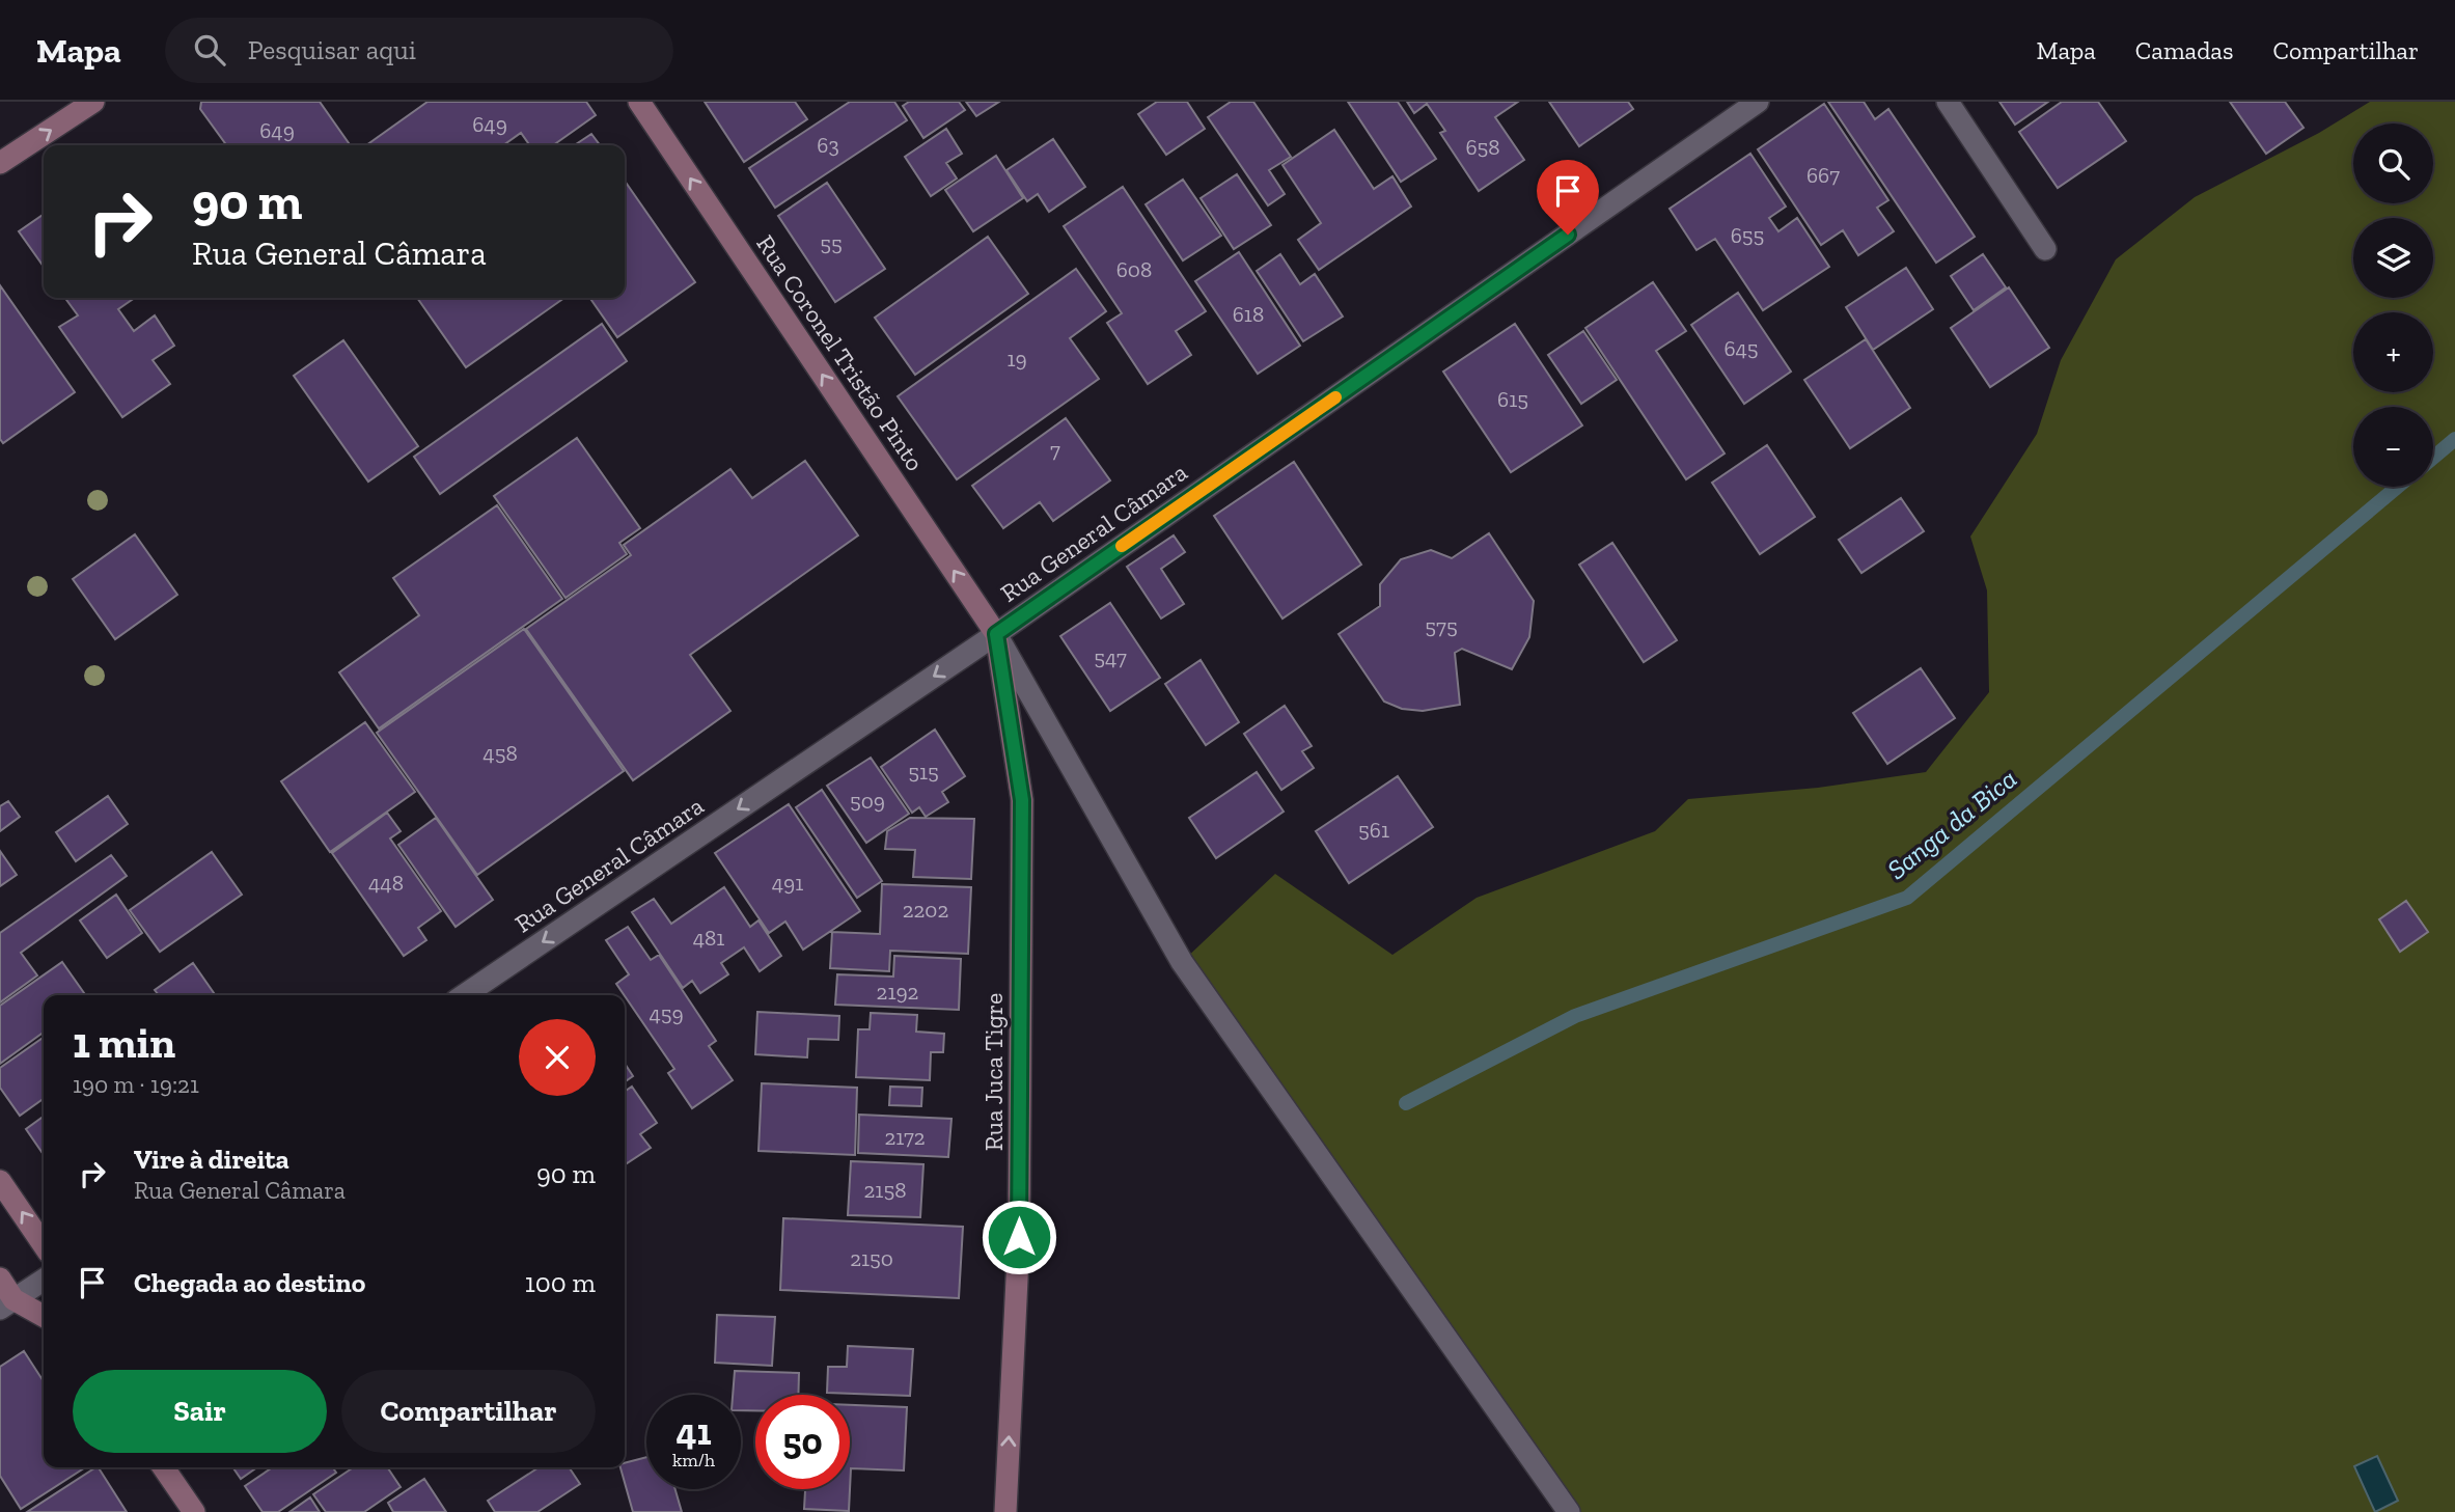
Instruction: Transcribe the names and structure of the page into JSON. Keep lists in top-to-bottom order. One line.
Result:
{"streets":{"main road":["Rua Coronel Tristão Pinto","Rua Juca Tigre"],"street":["Rua General Câmara"]},"crossings":[["Rua Coronel Tristão Pinto","Rua General Câmara"],["Rua Coronel Tristão Pinto","Rua Juca Tigre"],["Rua General Câmara","Rua Juca Tigre"]],"one_way":["Rua Coronel Tristão Pinto","Rua General Câmara","Rua Juca Tigre"],"water":["Sanga da Bica"],"house_numbers":["649","649","63","658","667","655","55","608","618","645","19","615","7","575","547","458","515","509","561","448","491","2202","481","2192","459","2172","2158","2150"],"page":{"header":"Mapa","search":"Pesquisar aqui","nav":["Mapa","Camadas","Compartilhar"],"map_buttons":["+","−"],"turn":["90 m","Rua General Câmara"],"heading":["1 min","190 m · 19:21"],"list":[{"name":"Vire à direita","note":"Rua General Câmara","value":"90 m"},{"name":"Chegada ao destino","value":"100 m"}],"buttons":["Sair","Compartilhar"],"speed":"41 km/h","limit":"50"}}
